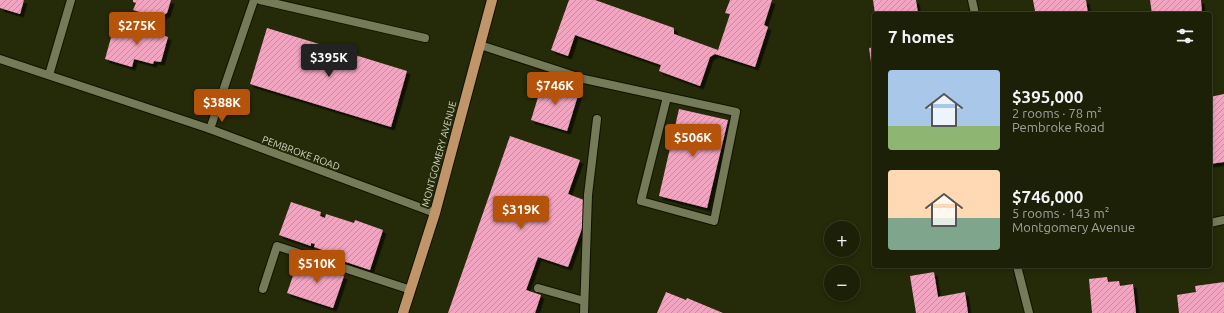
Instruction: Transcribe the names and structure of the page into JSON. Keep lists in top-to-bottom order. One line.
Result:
{"streets":{"main road":["MONTGOMERY AVENUE"],"street":["PEMBROKE ROAD"]},"crossings":[["PEMBROKE ROAD","MONTGOMERY AVENUE"]],"page":{"price":["$275K","$395K","$746K","$388K","$506K","$319K","$510K"],"heading":"7 homes","list":[{"name":"$395,000","note":"2 rooms · 78 m² · Pembroke Road"},{"name":"$746,000","note":"5 rooms · 143 m² · Montgomery Avenue"}],"map_buttons":["+","−"]}}
